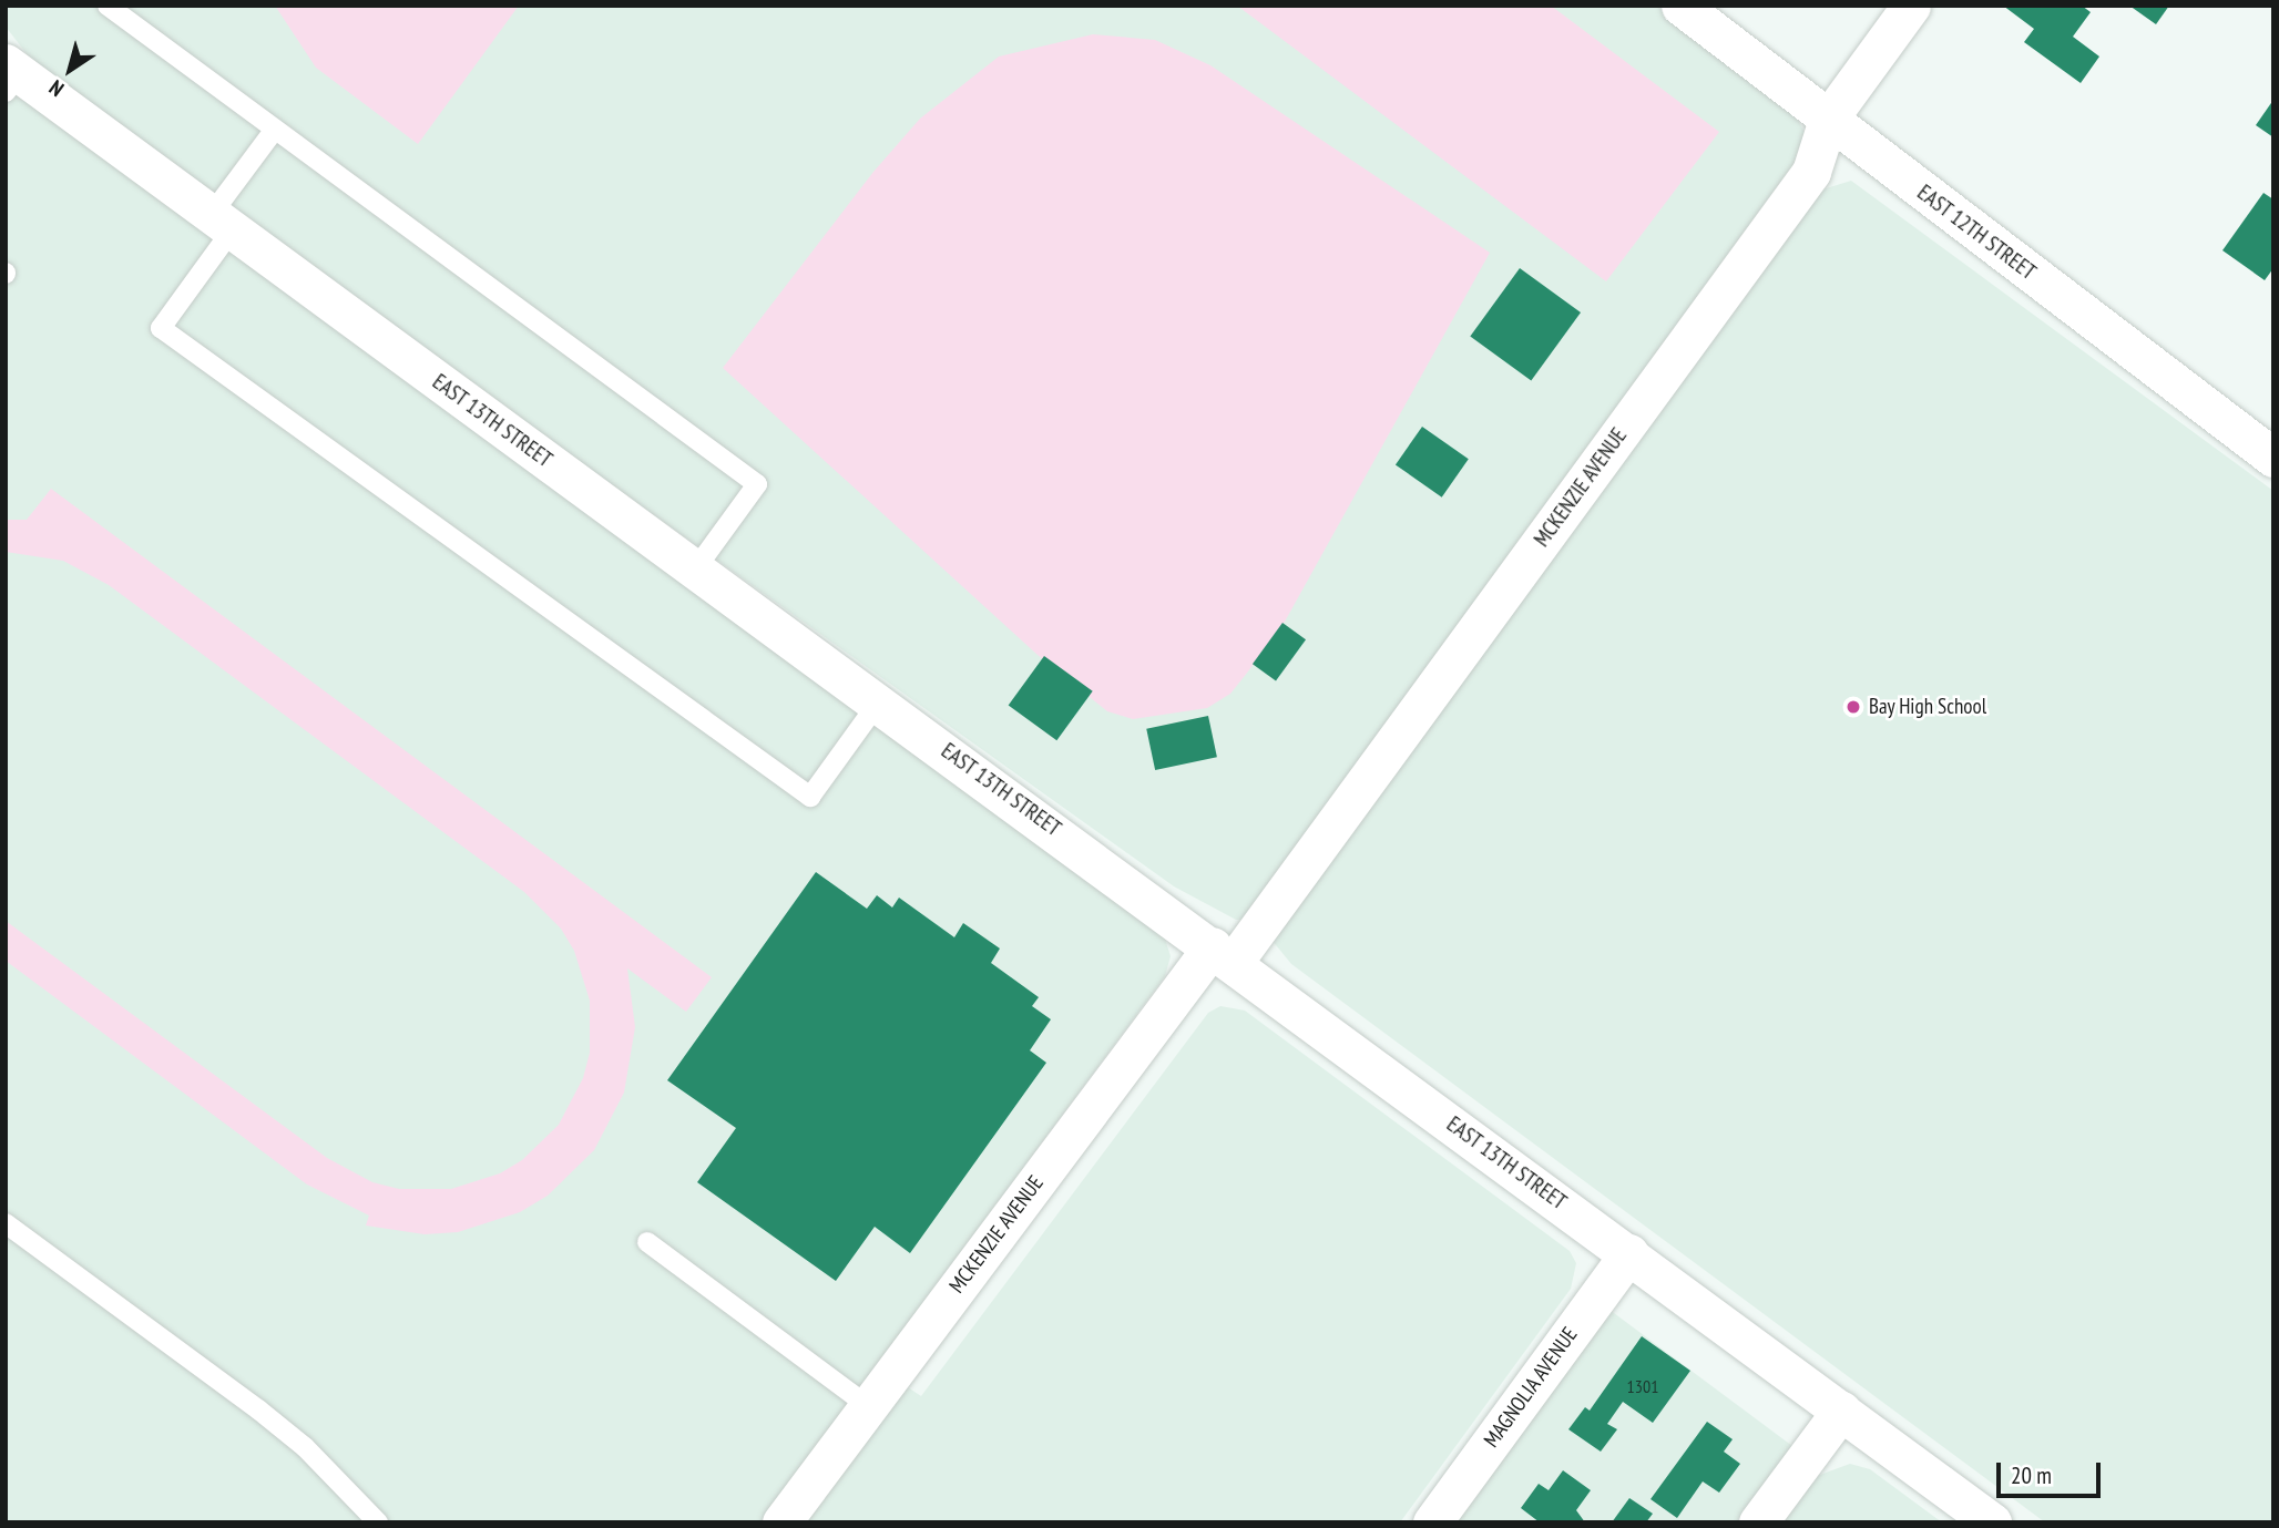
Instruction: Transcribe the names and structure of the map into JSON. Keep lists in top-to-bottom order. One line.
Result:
{"streets":{"street":["EAST 12TH STREET","EAST 13TH STREET","MCKENZIE AVENUE","MAGNOLIA AVENUE"]},"crossings":[["EAST 12TH STREET","MCKENZIE AVENUE"],["EAST 13TH STREET","MCKENZIE AVENUE"],["EAST 13TH STREET","MAGNOLIA AVENUE"]],"places":["Bay High School"],"house_numbers":["1301"],"scale_bar":"20 m","north":"bottom left"}
